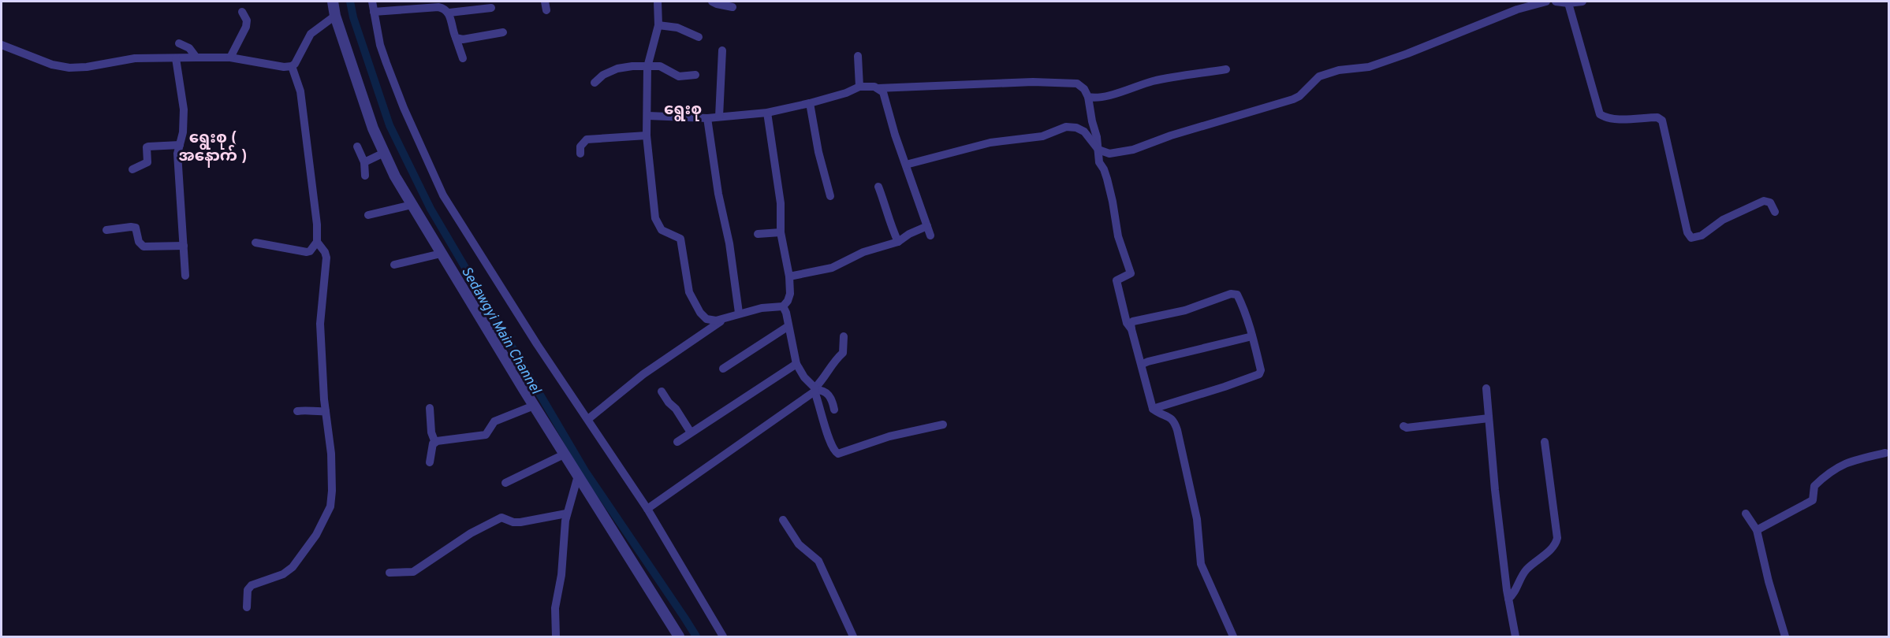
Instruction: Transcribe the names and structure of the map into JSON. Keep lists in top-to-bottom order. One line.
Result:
{"districts":["ရွေးစု","ရွေးစု ( အနောက် )"],"water":["Sedawgyi Main Channel"]}
